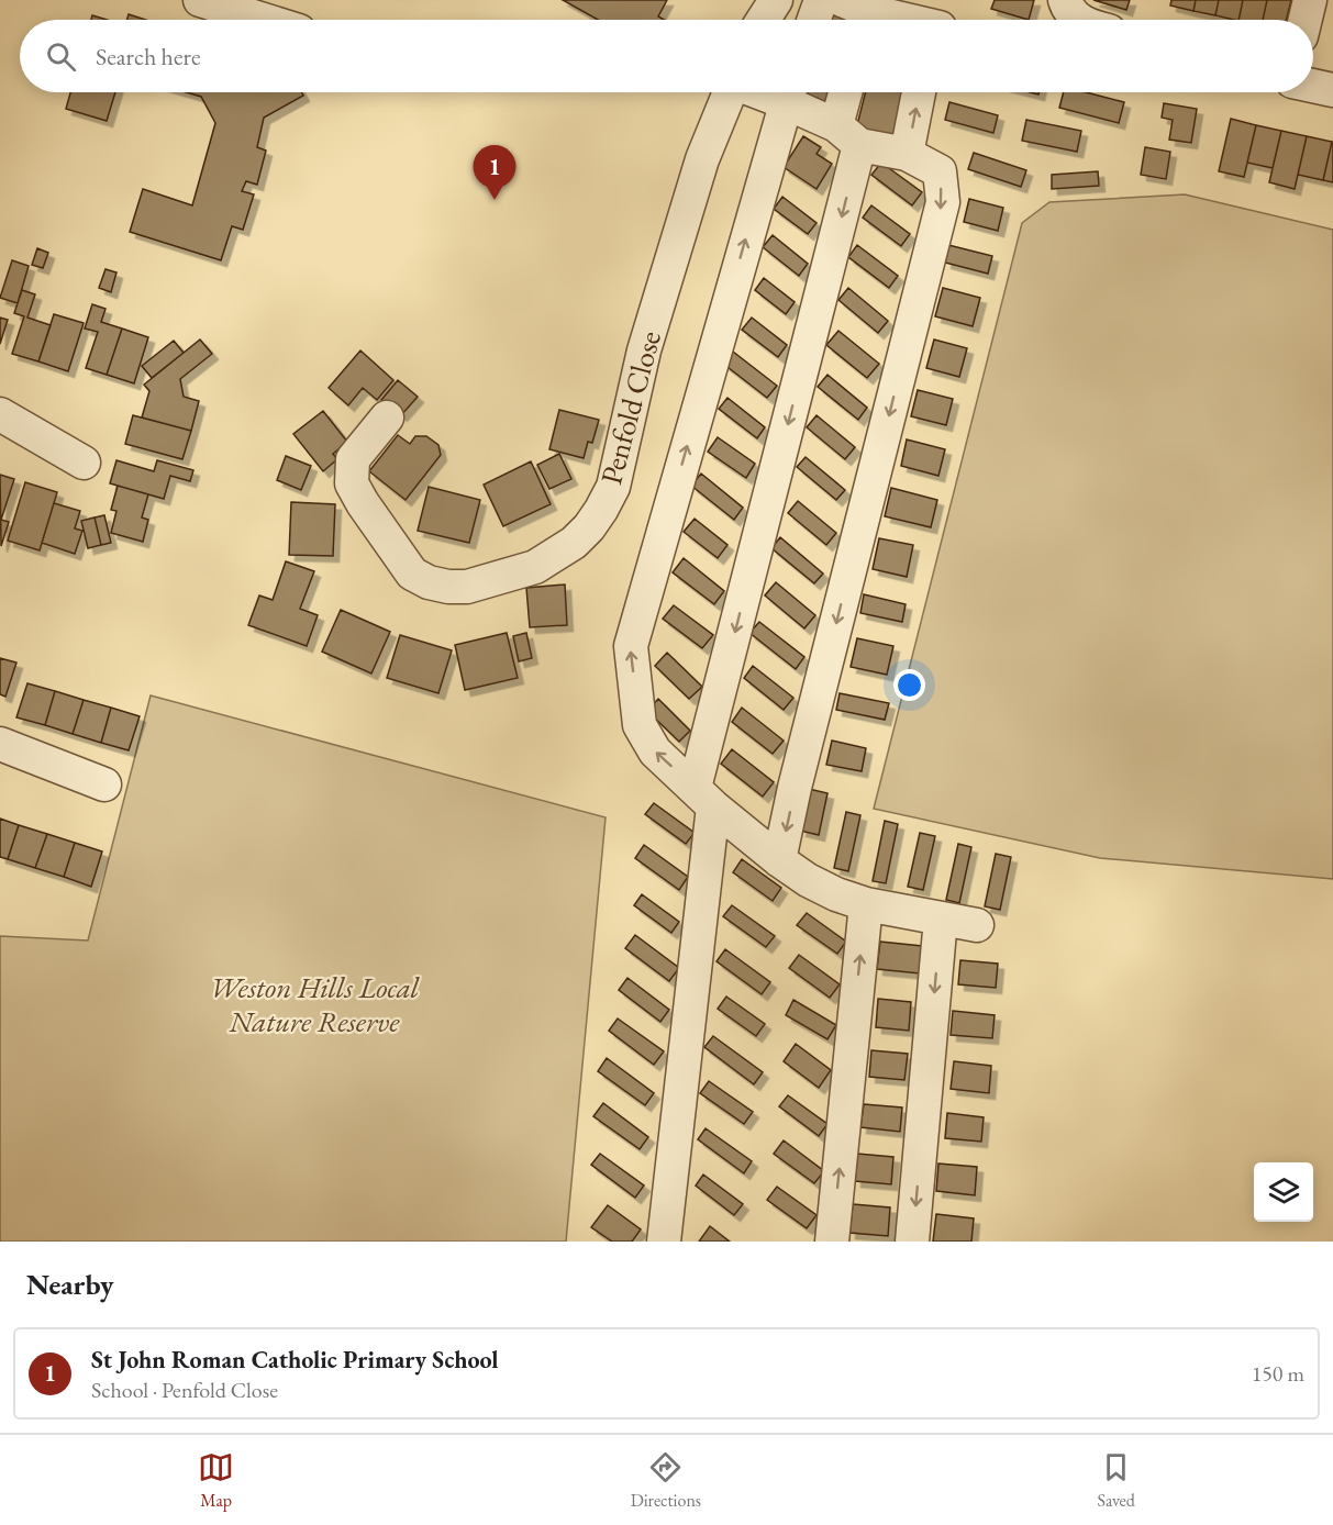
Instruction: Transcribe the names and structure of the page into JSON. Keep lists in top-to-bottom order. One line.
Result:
{"streets":{"street":["Penfold Close"]},"parks":["Weston Hills Local Nature Reserve"],"page":{"search":"Search here","pins":"1","heading":"Nearby","list":[{"mark":"1","name":"St John Roman Catholic Primary School","note":"School · Penfold Close","value":"150 m"}],"nav":["Map","Directions","Saved"]}}
